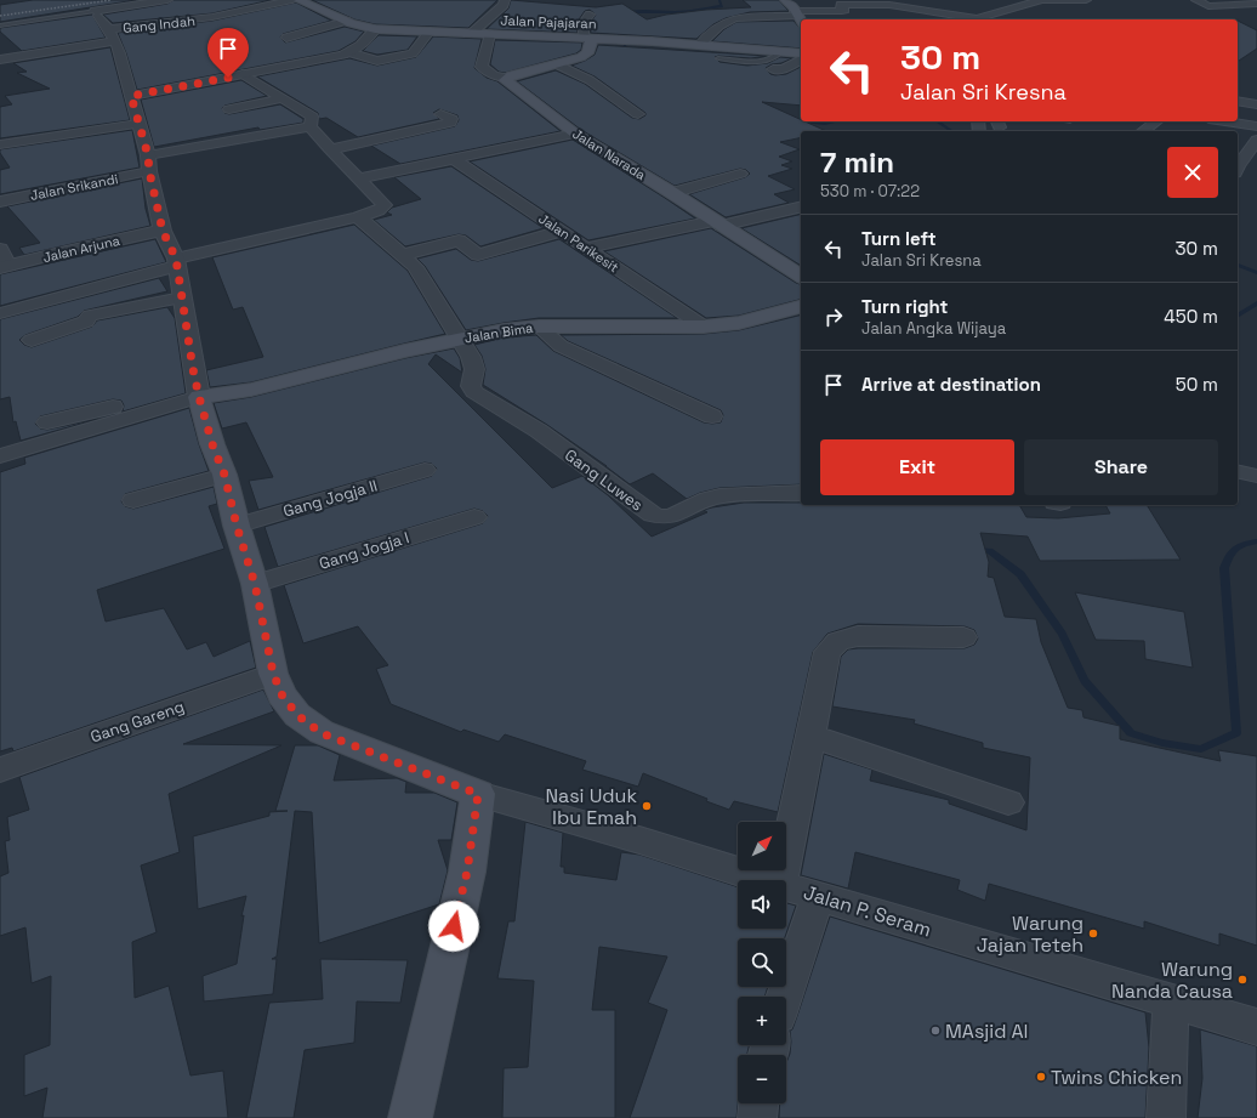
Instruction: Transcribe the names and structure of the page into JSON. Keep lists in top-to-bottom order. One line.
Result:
{"streets":{"main road":["Jalan Pajajaran","Jalan Narada","Jalan Bima"],"street":["Gang Indah","Jalan Srikandi","Jalan Parikesit","Jalan Arjuna","Gang Luwes","Gang Jogja II","Gang Jogja I","Gang Gareng","Jalan P. Seram"]},"crossings":[["Jalan Parikesit","Jalan Bima"],["Jalan Bima","Gang Luwes"]],"places":["Nasi Uduk Ibu Emah","Warung Jajan Teteh","Warung Nanda Causa","MAsjid Al","Twins Chicken"],"north":"top right","page":{"turn":["30 m","Jalan Sri Kresna"],"heading":["7 min","530 m · 07:22"],"list":[{"name":"Turn left","note":"Jalan Sri Kresna","value":"30 m"},{"name":"Turn right","note":"Jalan Angka Wijaya","value":"450 m"},{"name":"Arrive at destination","value":"50 m"}],"buttons":["Exit","Share"],"map_buttons":["+","−"]}}
